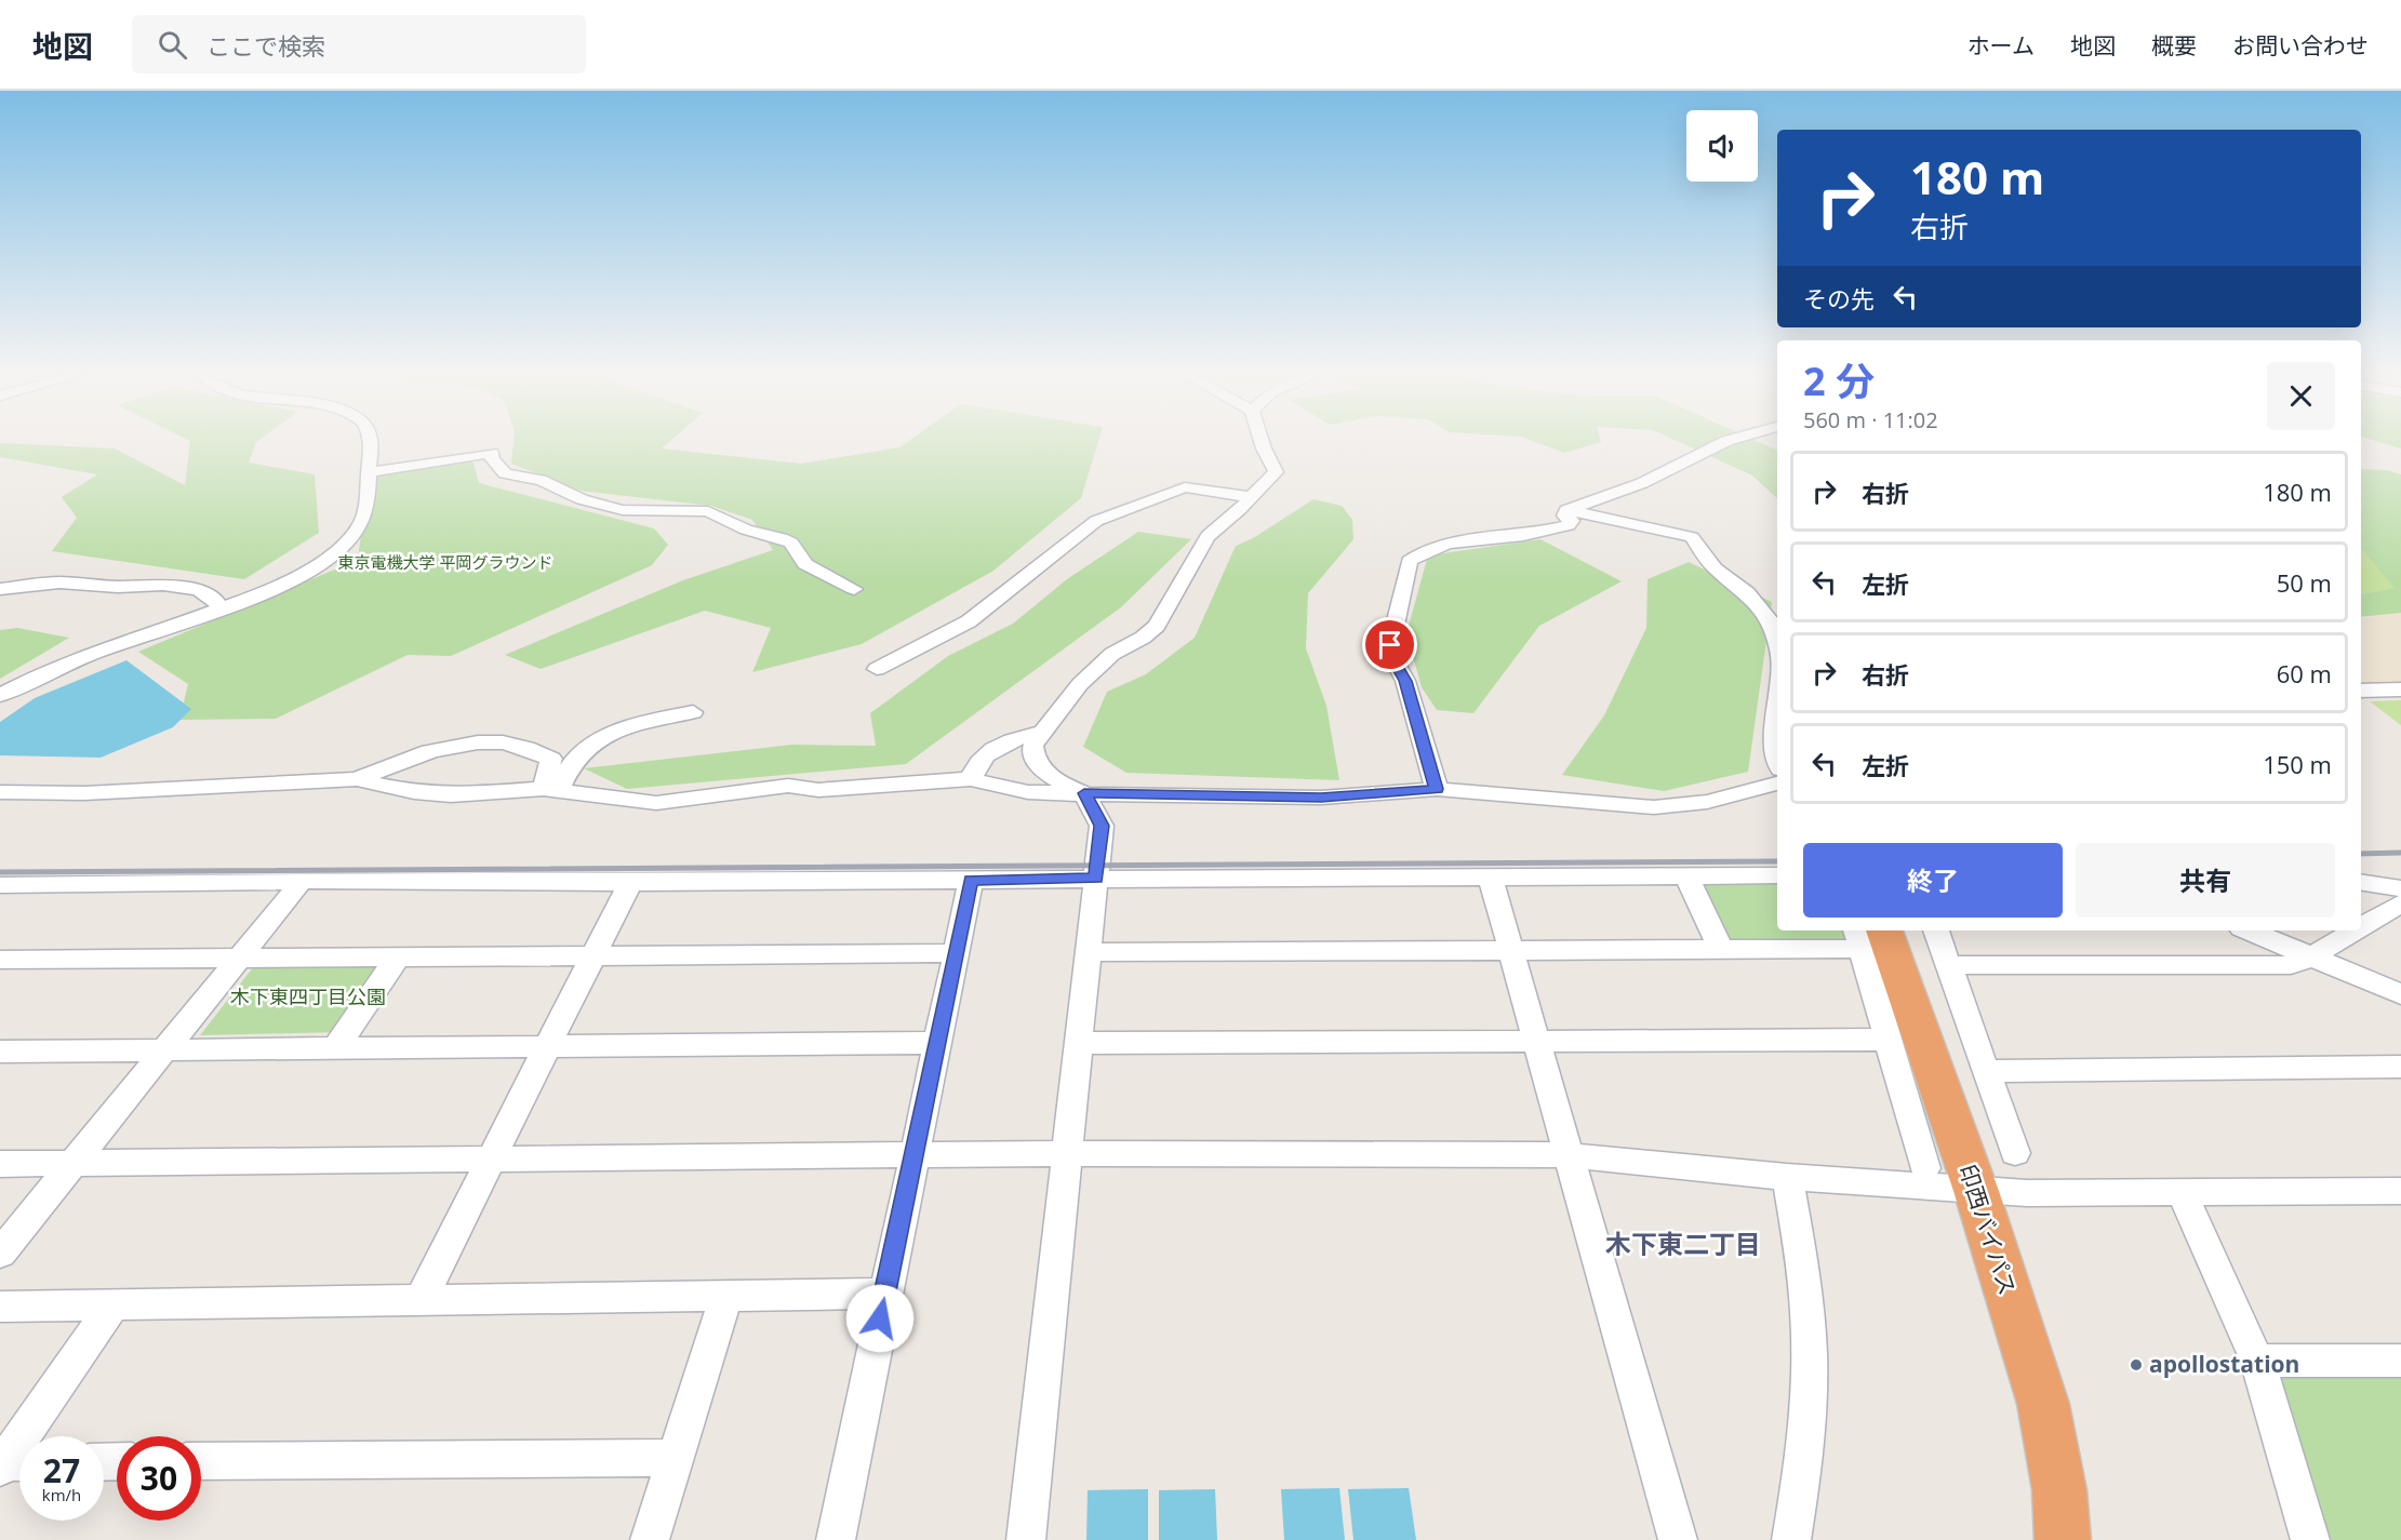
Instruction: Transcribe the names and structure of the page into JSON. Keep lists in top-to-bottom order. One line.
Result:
{"streets":{"highway":["印西バイパス"]},"districts":["木下東二丁目"],"parks":["東京電機大学 平岡グラウンド","木下東四丁目公園"],"places":["apollostation"],"page":{"header":"地図","search":"ここで検索","nav":["ホーム","地図","概要","お問い合わせ"],"turn":["180 m","右折"],"then":"その先","heading":["2 分","560 m · 11:02"],"list":[{"name":"右折","value":"180 m"},{"name":"左折","value":"50 m"},{"name":"右折","value":"60 m"},{"name":"左折","value":"150 m"}],"buttons":["終了","共有"],"speed":"27 km/h","limit":"30"}}
